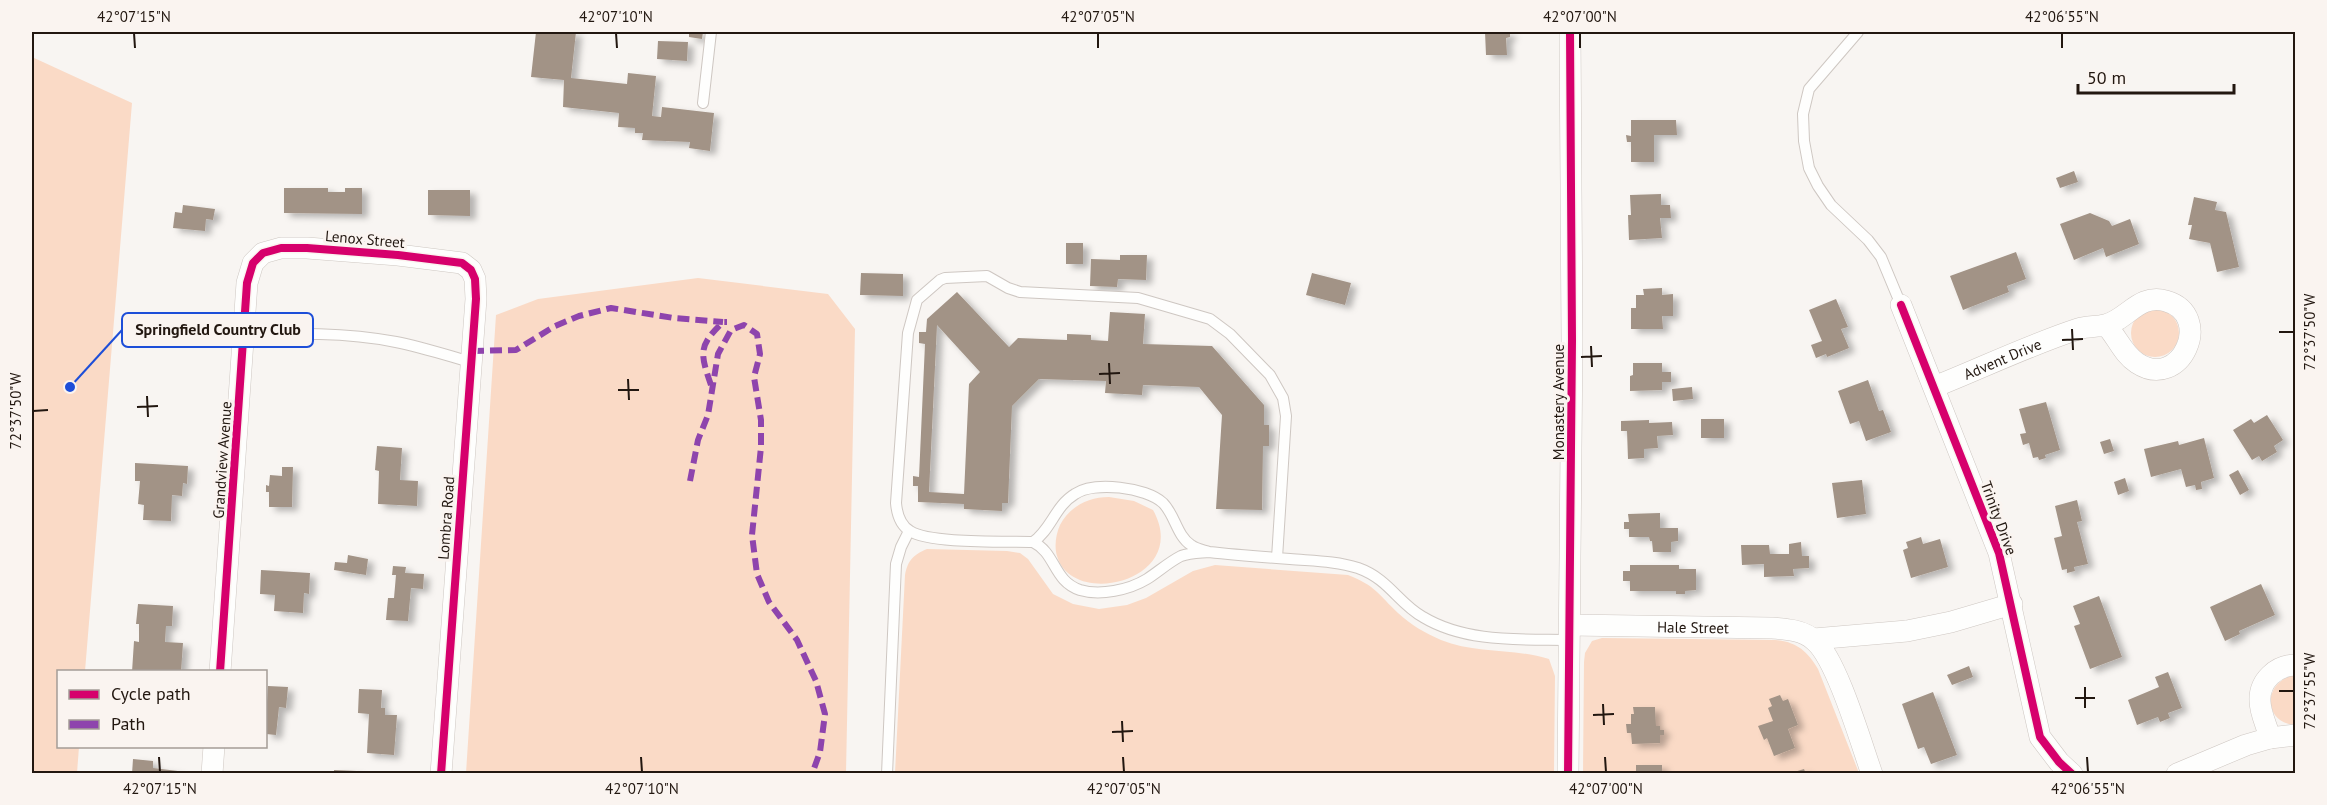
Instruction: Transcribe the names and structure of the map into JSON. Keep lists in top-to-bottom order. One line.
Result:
{"streets":{"street":["Lenox Street","Advent Drive","Monastery Avenue","Grandview Avenue","Lombra Road","Trinity Drive","Hale Street"]},"crossings":[["Lenox Street","Grandview Avenue"],["Lenox Street","Lombra Road"],["Advent Drive","Trinity Drive"],["Monastery Avenue","Hale Street"],["Trinity Drive","Hale Street"]],"places":["Springfield Country Club"],"legend":["Cycle path","Path"],"scale_bar":"50 m","coordinates":["42°07'15\"N","42°07'10\"N","42°07'05\"N","42°07'00\"N","42°06'55\"N","72°37'50\"W","72°37'55\"W"]}
